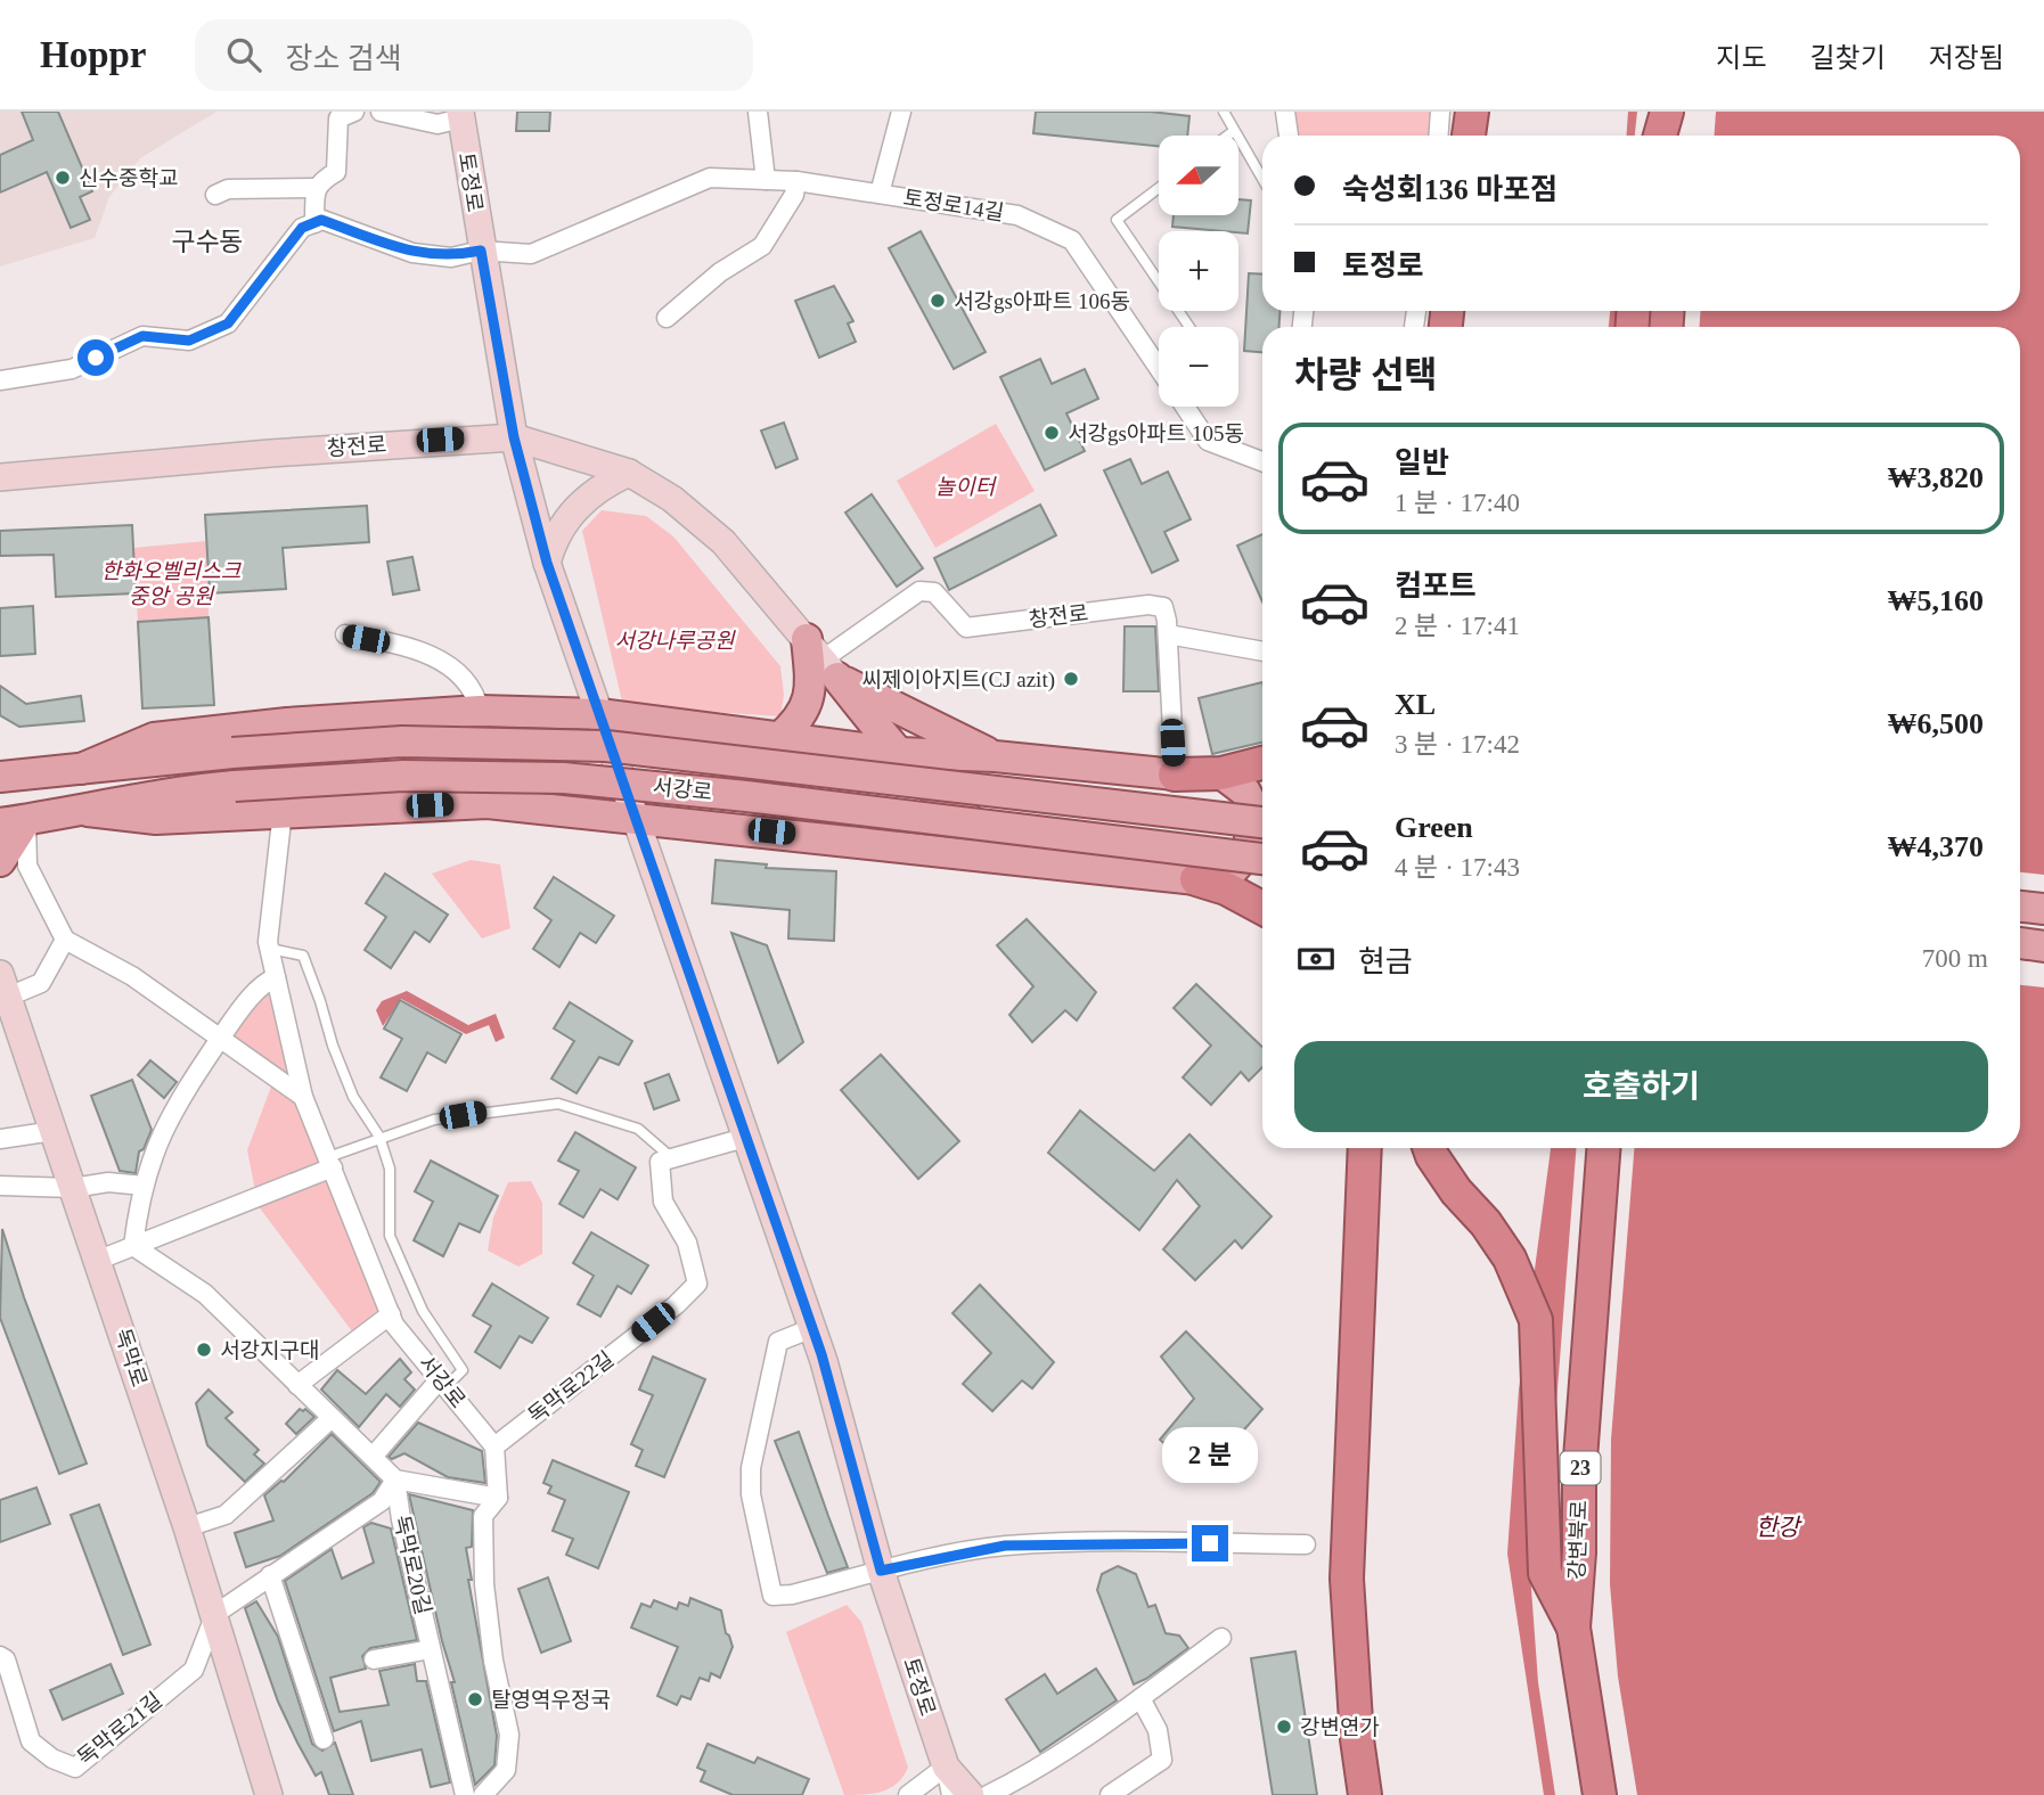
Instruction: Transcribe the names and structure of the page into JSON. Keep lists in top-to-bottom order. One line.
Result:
{"streets":{"highway":["23","강변북로"],"main road":["토정로","창전로","서강로","독막로"],"street":["토정로14길","독막로22길","독막로20길","독막로21길"]},"crossings":[["토정로","토정로14길"],["토정로","창전로"],["서강로","독막로22길"],["독막로","독막로21길"]],"districts":["구수동"],"water":["한강"],"parks":["놀이터","한화오벨리스크 중앙 공원","서강나루공원"],"places":["신수중학교","서강gs아파트 106동","서강gs아파트 105동","씨제이아지트(CJ azit)","서강지구대","탈영역우정국","강변연가"],"north":"left","page":{"header":"Hoppr","search":"장소 검색","nav":["지도","길찾기","저장됨"],"map_buttons":["+","−"],"banner":["숙성회136 마포점","토정로"],"heading":"차량 선택","list":[{"name":"일반","note":"1 분 · 17:40","value":"₩3,820"},{"name":"컴포트","note":"2 분 · 17:41","value":"₩5,160"},{"name":"XL","note":"3 분 · 17:42","value":"₩6,500"},{"name":"Green","note":"4 분 · 17:43","value":"₩4,370"}],"pay":["현금","700 m"],"buttons":"호출하기","bubble":"2 분"}}
